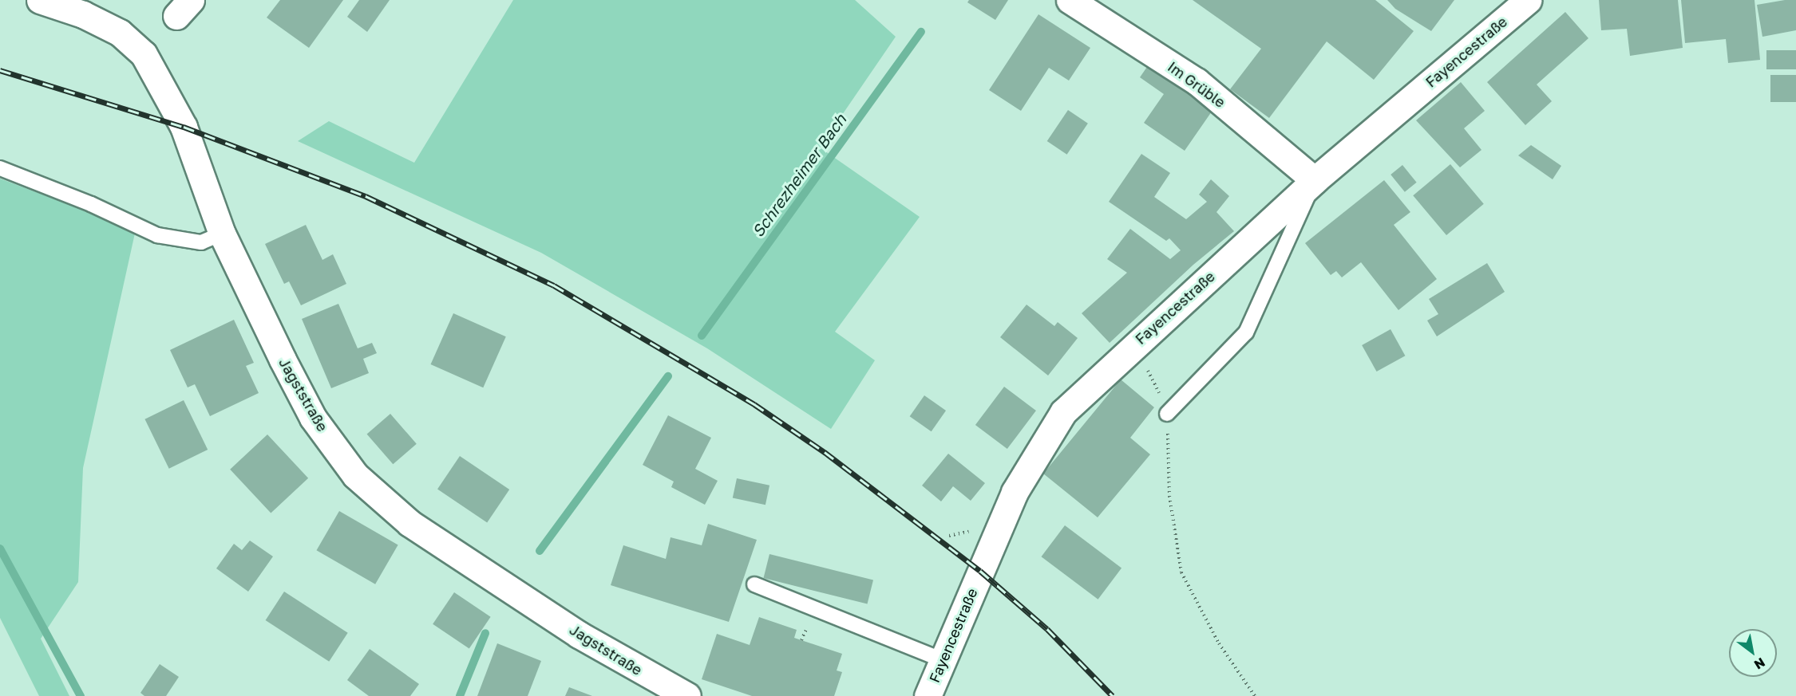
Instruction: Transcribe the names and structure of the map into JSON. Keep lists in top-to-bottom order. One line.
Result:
{"streets":{"street":["Fayencestraße","Im Grüble","Jagststraße"]},"crossings":[["Fayencestraße","Im Grüble"]],"water":["Schrezheimer Bach"],"north":"bottom right"}
